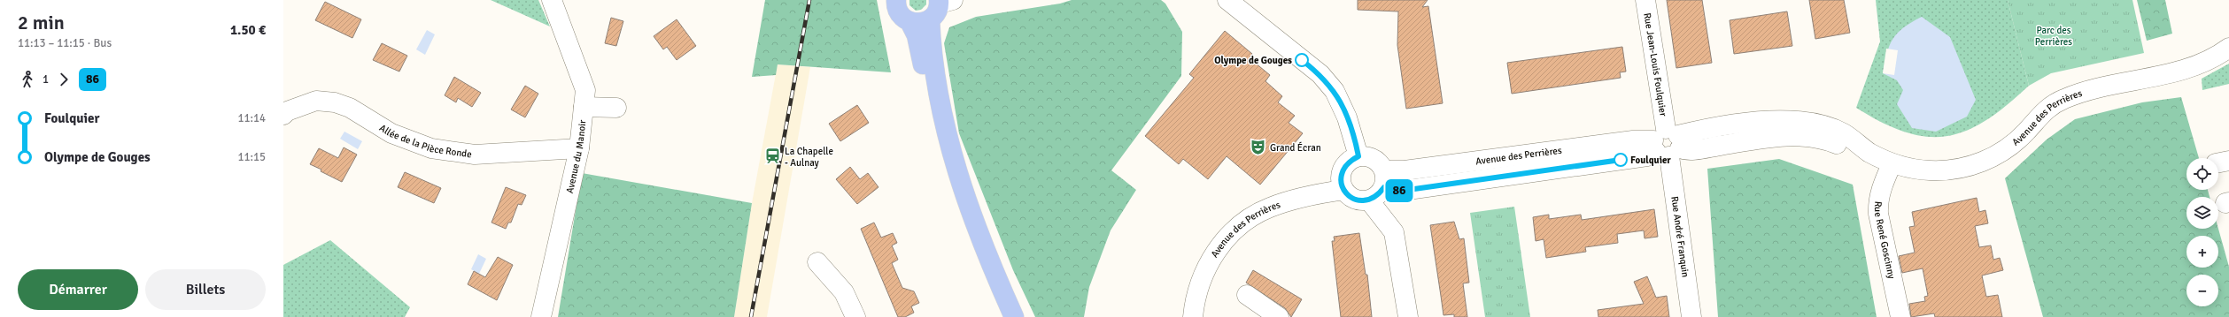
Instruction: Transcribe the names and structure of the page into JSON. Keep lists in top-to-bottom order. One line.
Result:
{"streets":{"street":["Rue Jean-Louis Foulquier","Avenue des Perrières","Allée de la Pièce Ronde","Avenue du Manoir","Rue André Franquin","Rue René Goscinny"]},"crossings":[["Rue Jean-Louis Foulquier","Avenue des Perrières"],["Rue Jean-Louis Foulquier","Rue André Franquin"],["Avenue des Perrières","Rue André Franquin"],["Avenue des Perrières","Rue René Goscinny"],["Allée de la Pièce Ronde","Avenue du Manoir"]],"parks":["Parc des Perrières"],"places":{"other":["Olympe de Gouges","Foulquier"],"theatre":["Grand Écran"],"station":["La Chapelle - Aulnay"]},"lines":["bus line 86"],"page":{"heading":["2 min","11:13 – 11:15 · Bus","1.50 €"],"on_map":"86","legs":["1","86"],"list":[{"name":"Foulquier","value":"11:14"},{"name":"Olympe de Gouges","value":"11:15"}],"map_buttons":["+","−"],"buttons":["Démarrer","Billets"]}}
